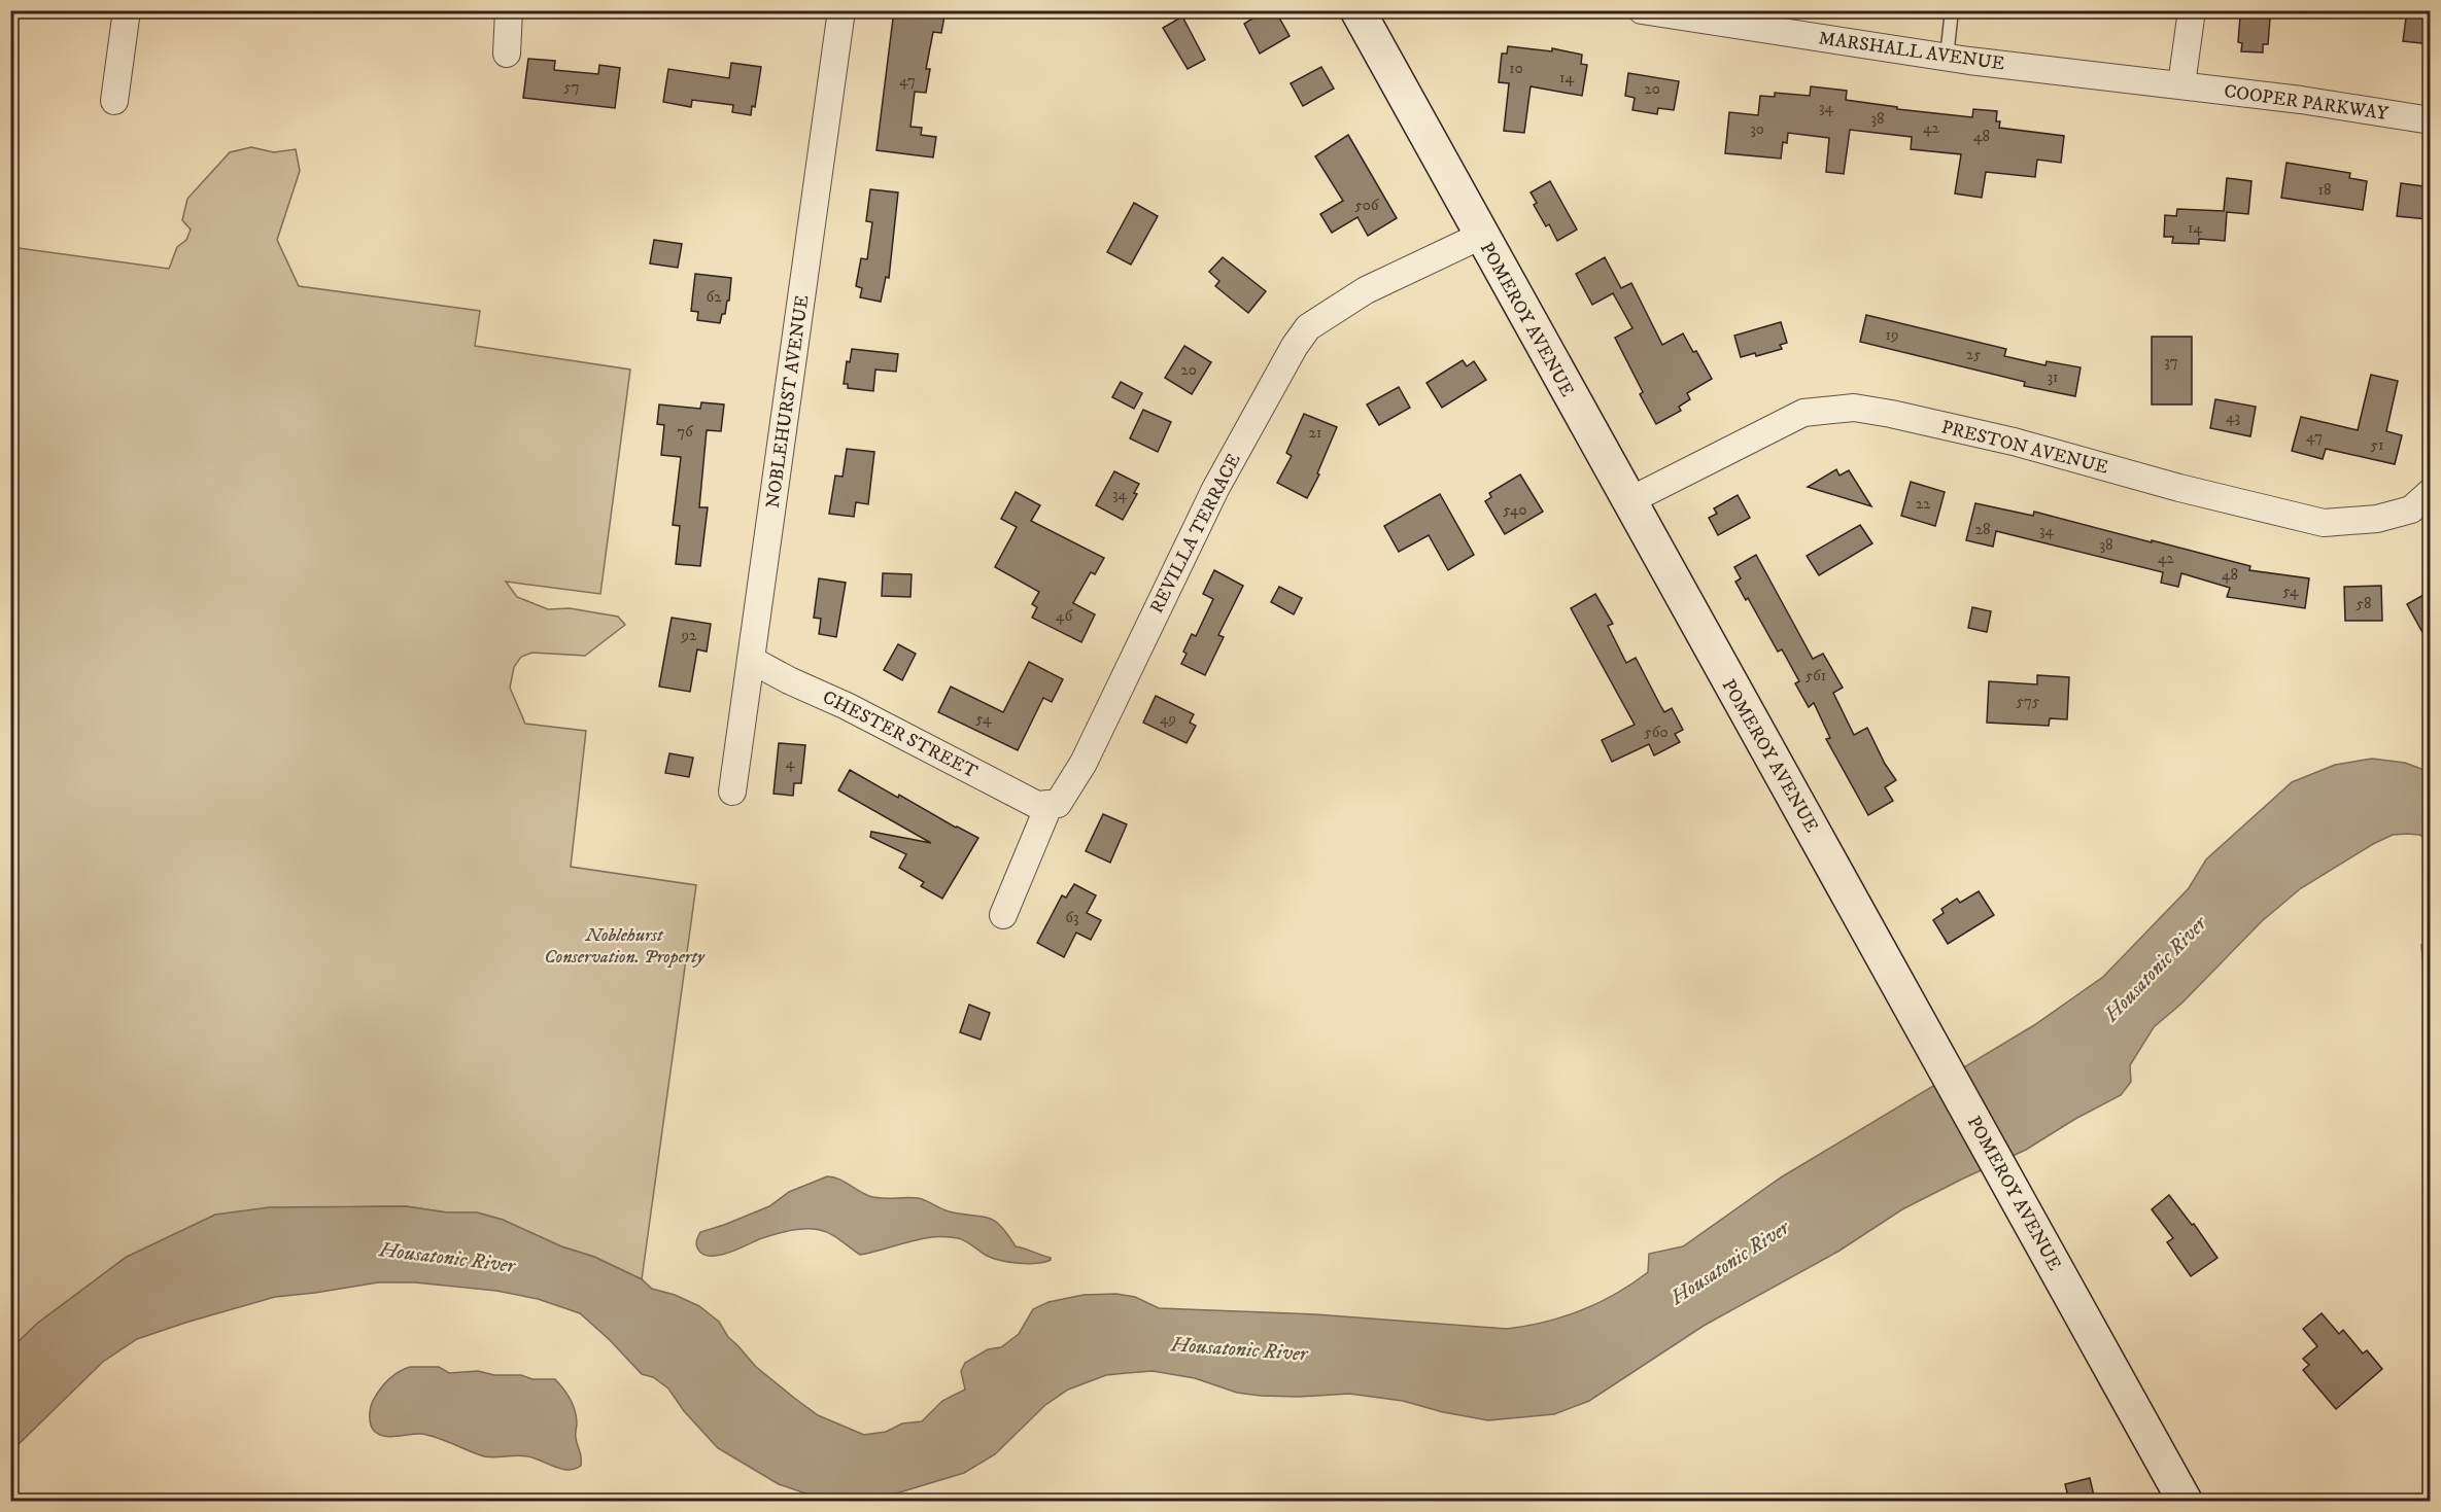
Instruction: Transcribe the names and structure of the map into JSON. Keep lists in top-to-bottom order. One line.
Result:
{"streets":{"street":["MARSHALL AVENUE","COOPER PARKWAY","POMEROY AVENUE","NOBLEHURST AVENUE","PRESTON AVENUE","REVILLA TERRACE","CHESTER STREET"]},"crossings":[["MARSHALL AVENUE","COOPER PARKWAY"],["POMEROY AVENUE","PRESTON AVENUE"],["POMEROY AVENUE","REVILLA TERRACE"],["NOBLEHURST AVENUE","CHESTER STREET"],["REVILLA TERRACE","CHESTER STREET"]],"water":["Housatonic River"],"parks":["Noblehurst Conservation. Property"],"house_numbers":["10","14","47","57","20","34","38","42","30","48","18","506","14","62","19","25","37","20","31","43","76","21","47","51","34","22","540","28","34","38","42","48","54","58","46","92","561","575","54","49","560","4","63"]}
